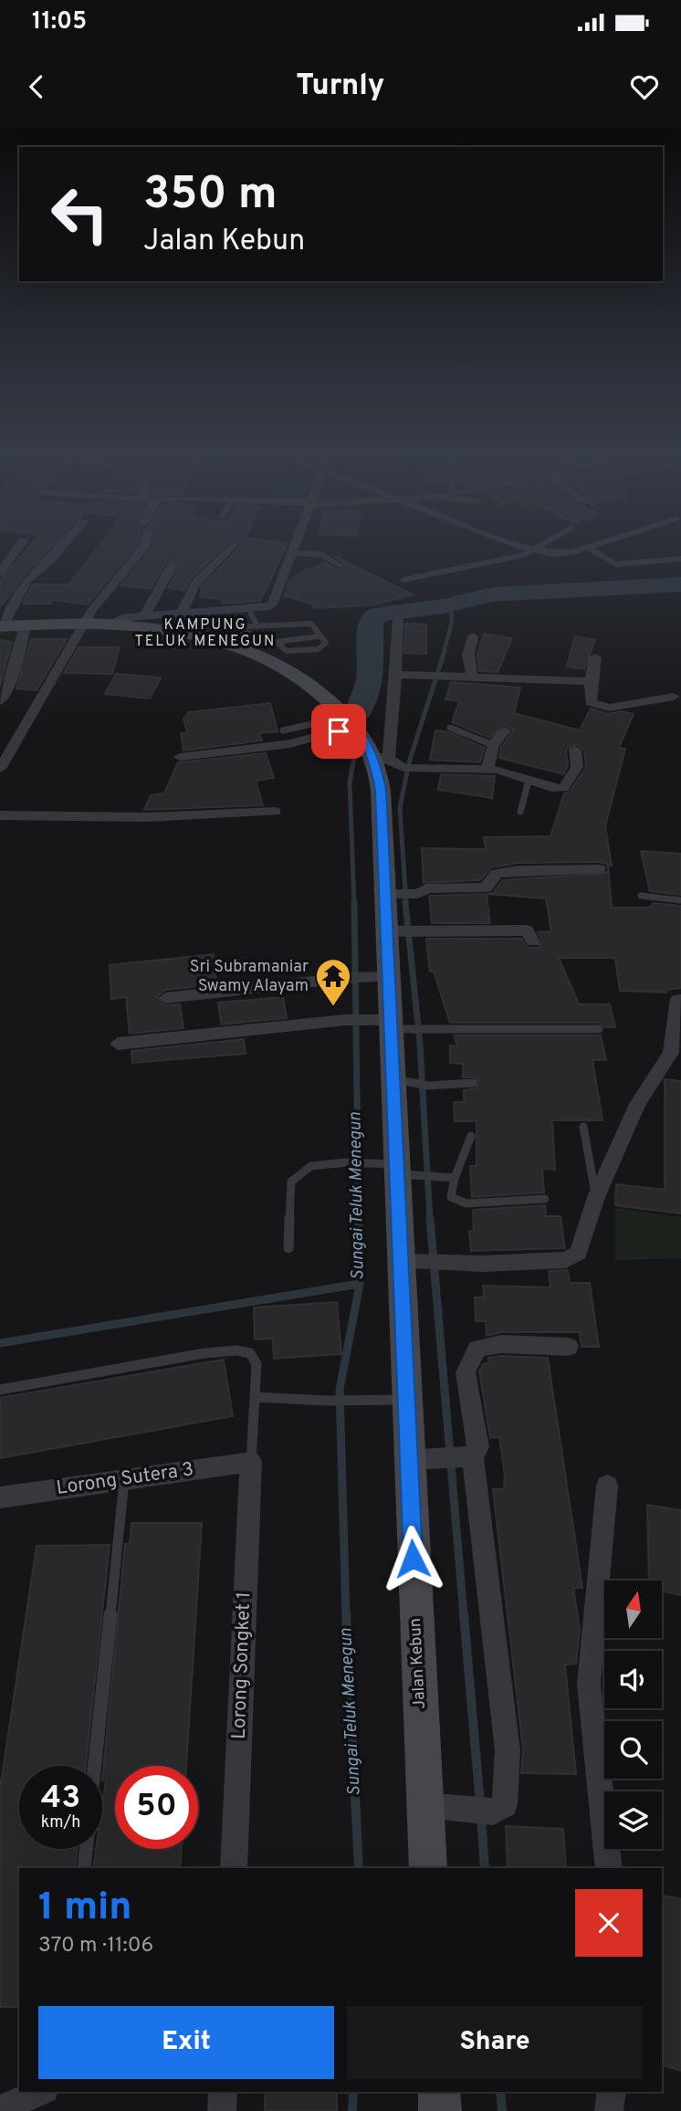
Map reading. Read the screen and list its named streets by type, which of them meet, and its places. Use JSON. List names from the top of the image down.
{
  "streets": {
    "main road": ["Jalan Kebun"],
    "street": ["Lorong Sutera 3", "Lorong Songket 1"]
  },
  "crossings": [
    ["Lorong Sutera 3", "Lorong Songket 1"]
  ],
  "districts": ["KAMPUNG TELUK MENEGUN"],
  "water": ["Sungai Teluk Menegun"],
  "places": {
    "temple": ["Sri Subramaniar Swamy Alayam"]
  },
  "north": "top",
  "page": {
    "status": "11:05",
    "header": "Turnly",
    "turn": ["350 m", "Jalan Kebun"],
    "speed": "43 km/h",
    "limit": "50",
    "heading": ["1 min", "370 m · 11:06"],
    "buttons": ["Exit", "Share"]
  }
}
